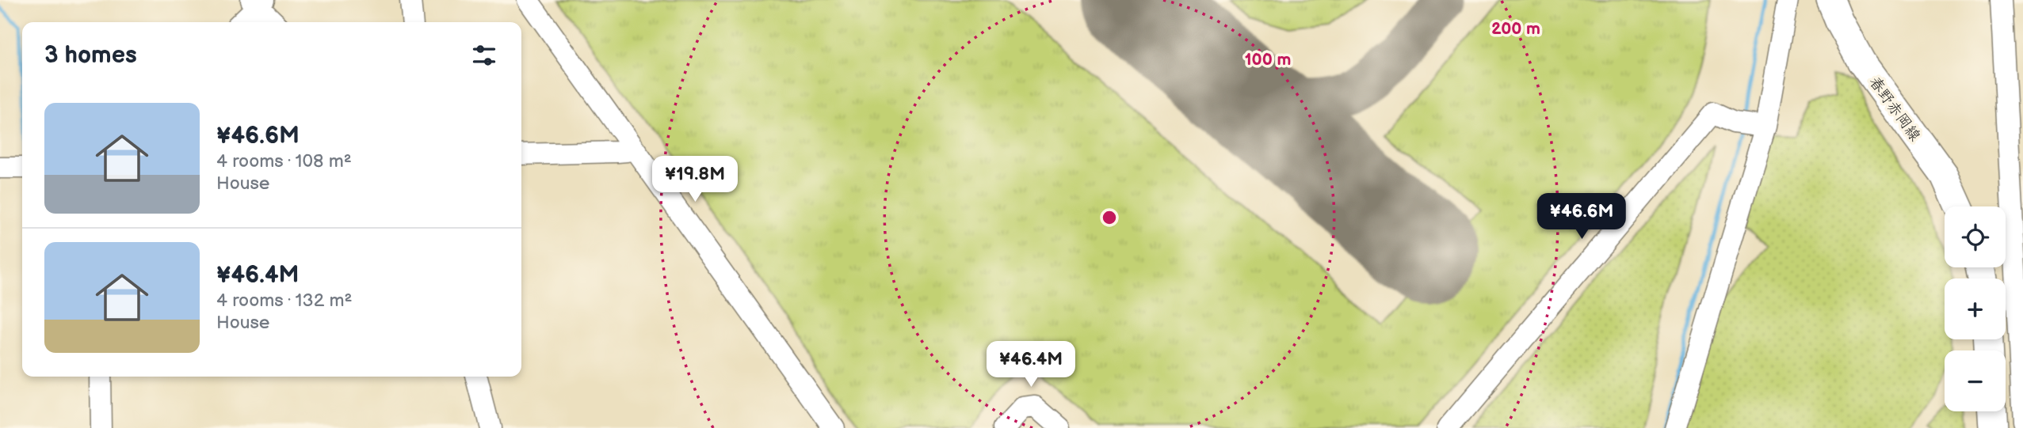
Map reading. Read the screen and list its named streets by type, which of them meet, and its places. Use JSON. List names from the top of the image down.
{
  "streets": {
    "main road": ["春野赤岡線"]
  },
  "page": {
    "heading": "3 homes",
    "list": [
      {
        "name": "¥46.6M",
        "note": "4 rooms · 108 m² · House"
      },
      {
        "name": "¥46.4M",
        "note": "4 rooms · 132 m² · House"
      }
    ],
    "price": ["¥19.8M", "¥46.6M", "¥46.4M"],
    "map_buttons": ["+", "−"]
  },
  "rings": ["200 m", "100 m"]
}
